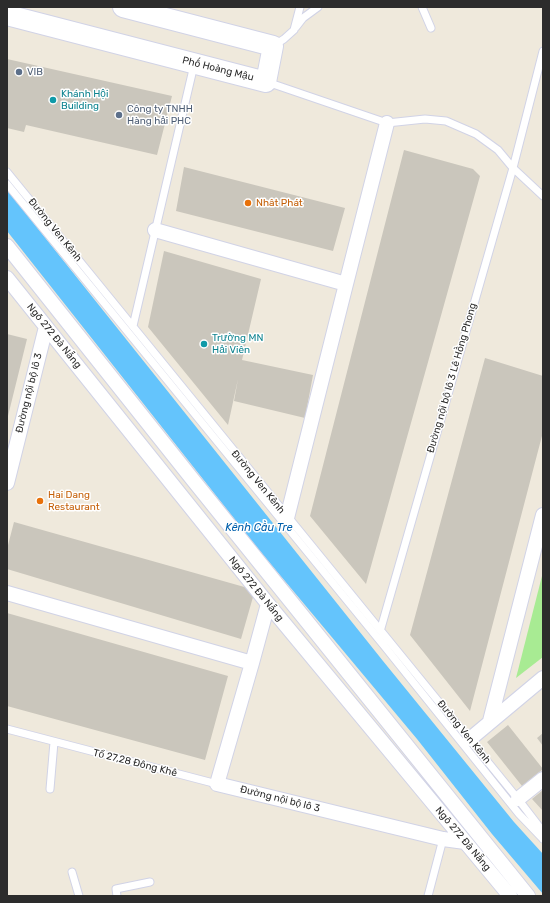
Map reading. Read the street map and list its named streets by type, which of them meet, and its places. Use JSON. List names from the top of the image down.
{
  "streets": {
    "street": ["Phố Hoàng Mậu", "Ngõ 272 Đà Nẵng", "Đường nội bộ lô 3"],
    "lane": ["Đường Ven Kênh", "Đường nội bộ lô 3 Lê Hồng Phong", "Tổ 27,28 Đông Khê"]
  },
  "crossings": [
    ["Đường Ven Kênh", "Đường nội bộ lô 3 Lê Hồng Phong"],
    ["Ngõ 272 Đà Nẵng", "Đường nội bộ lô 3"],
    ["Đường nội bộ lô 3", "Tổ 27,28 Đông Khê"]
  ],
  "water": ["Kênh Cầu Tre"],
  "places": [
    "VIB",
    "Khánh Hội Building",
    "Công ty TNHH Hàng hải PHC",
    "Nhât Phát",
    "Trường MN Hải Viên",
    "Hai Dang Restaurant"
  ]
}
